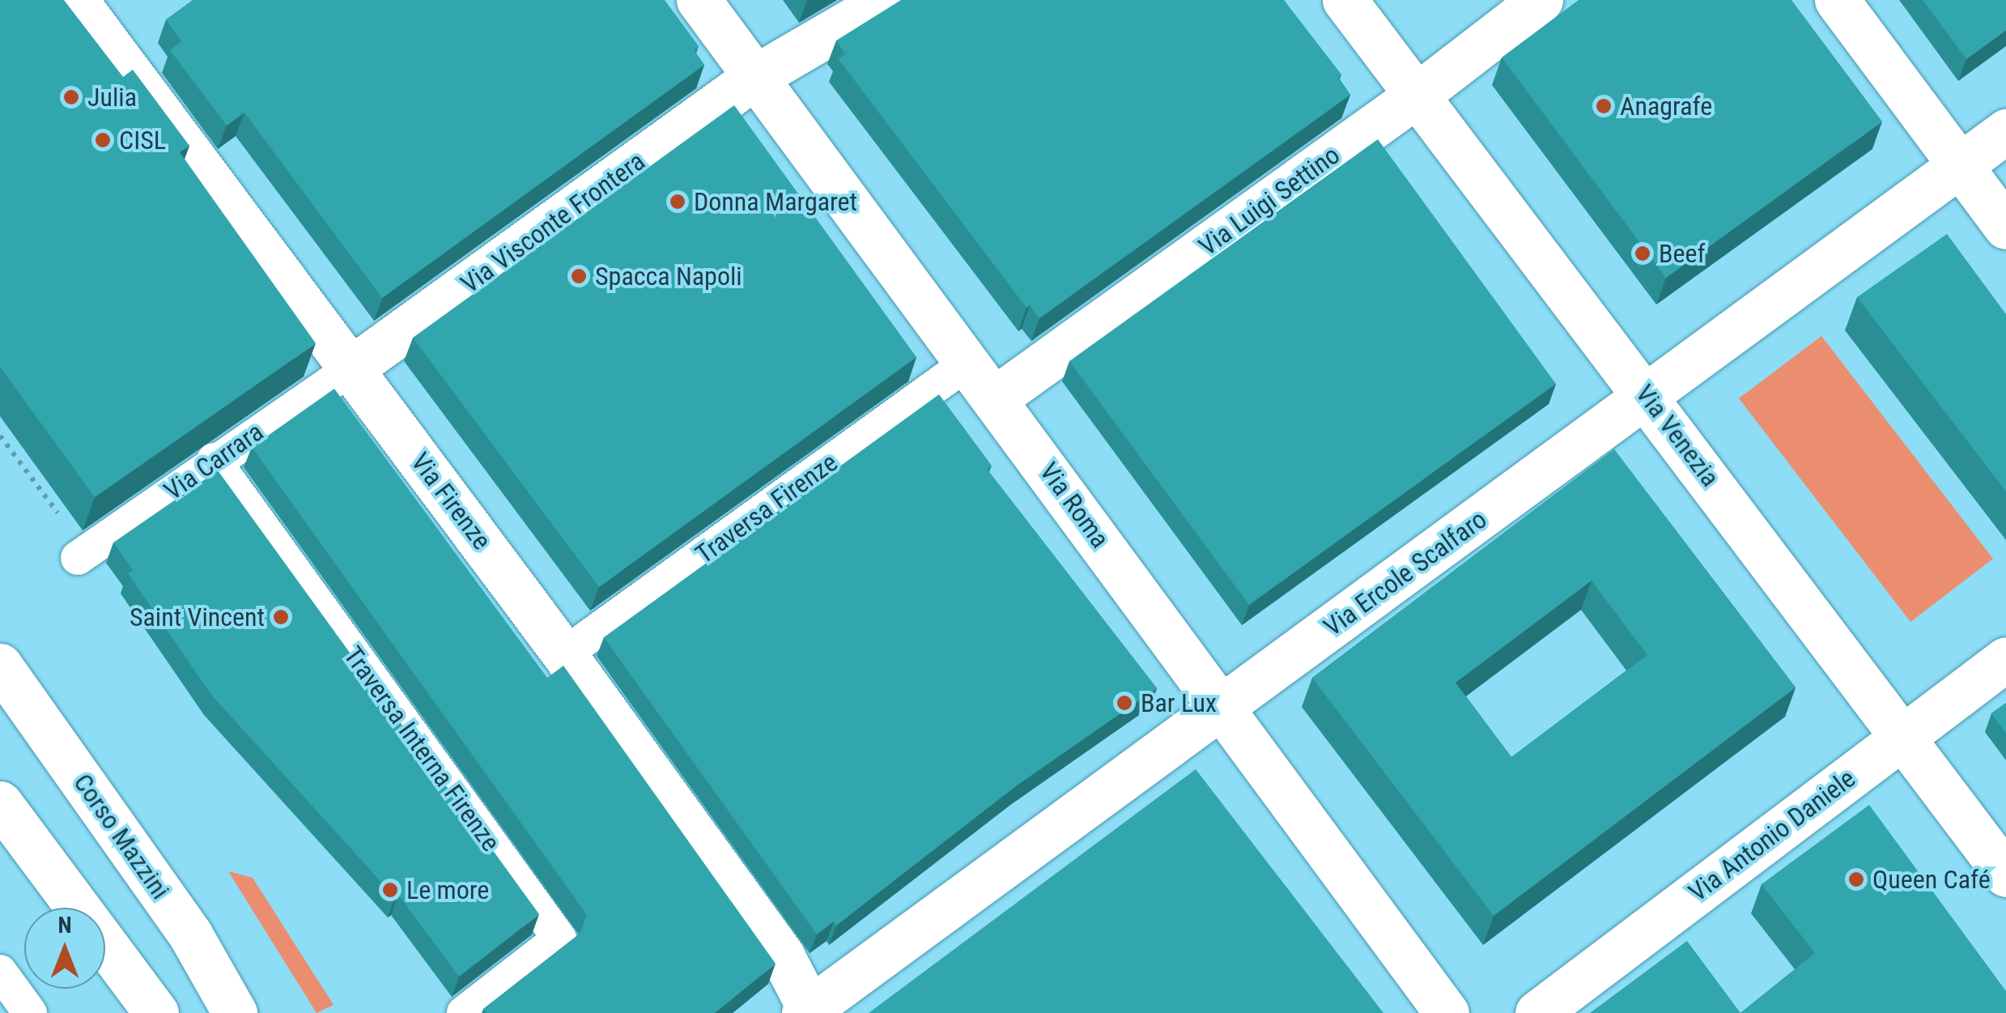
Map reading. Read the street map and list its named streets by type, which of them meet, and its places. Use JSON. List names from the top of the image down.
{
  "streets": {
    "street": [
      "Via Luigi Settino",
      "Via Visconte Frontera",
      "Via Venezia",
      "Via Firenze",
      "Via Roma",
      "Via Ercole Scalfaro",
      "Via Antonio Daniele",
      "Corso Mazzini"
    ],
    "lane": ["Via Carrara", "Traversa Firenze", "Traversa Interna Firenze"]
  },
  "crossings": [
    ["Via Luigi Settino", "Via Venezia"],
    ["Via Luigi Settino", "Via Roma"],
    ["Via Visconte Frontera", "Via Carrara"],
    ["Via Visconte Frontera", "Via Firenze"],
    ["Via Visconte Frontera", "Via Roma"],
    ["Via Venezia", "Via Ercole Scalfaro"],
    ["Via Venezia", "Via Antonio Daniele"],
    ["Via Carrara", "Via Firenze"],
    ["Via Carrara", "Traversa Interna Firenze"],
    ["Via Firenze", "Traversa Firenze"],
    ["Via Firenze", "Via Ercole Scalfaro"],
    ["Via Roma", "Traversa Firenze"],
    ["Via Roma", "Via Ercole Scalfaro"]
  ],
  "places": [
    "Julia",
    "Anagrafe",
    "CISL",
    "Donna Margaret",
    "Beef",
    "Spacca Napoli",
    "Saint Vincent",
    "Bar Lux",
    "Queen Café",
    "Le more"
  ],
  "north": "top"
}
